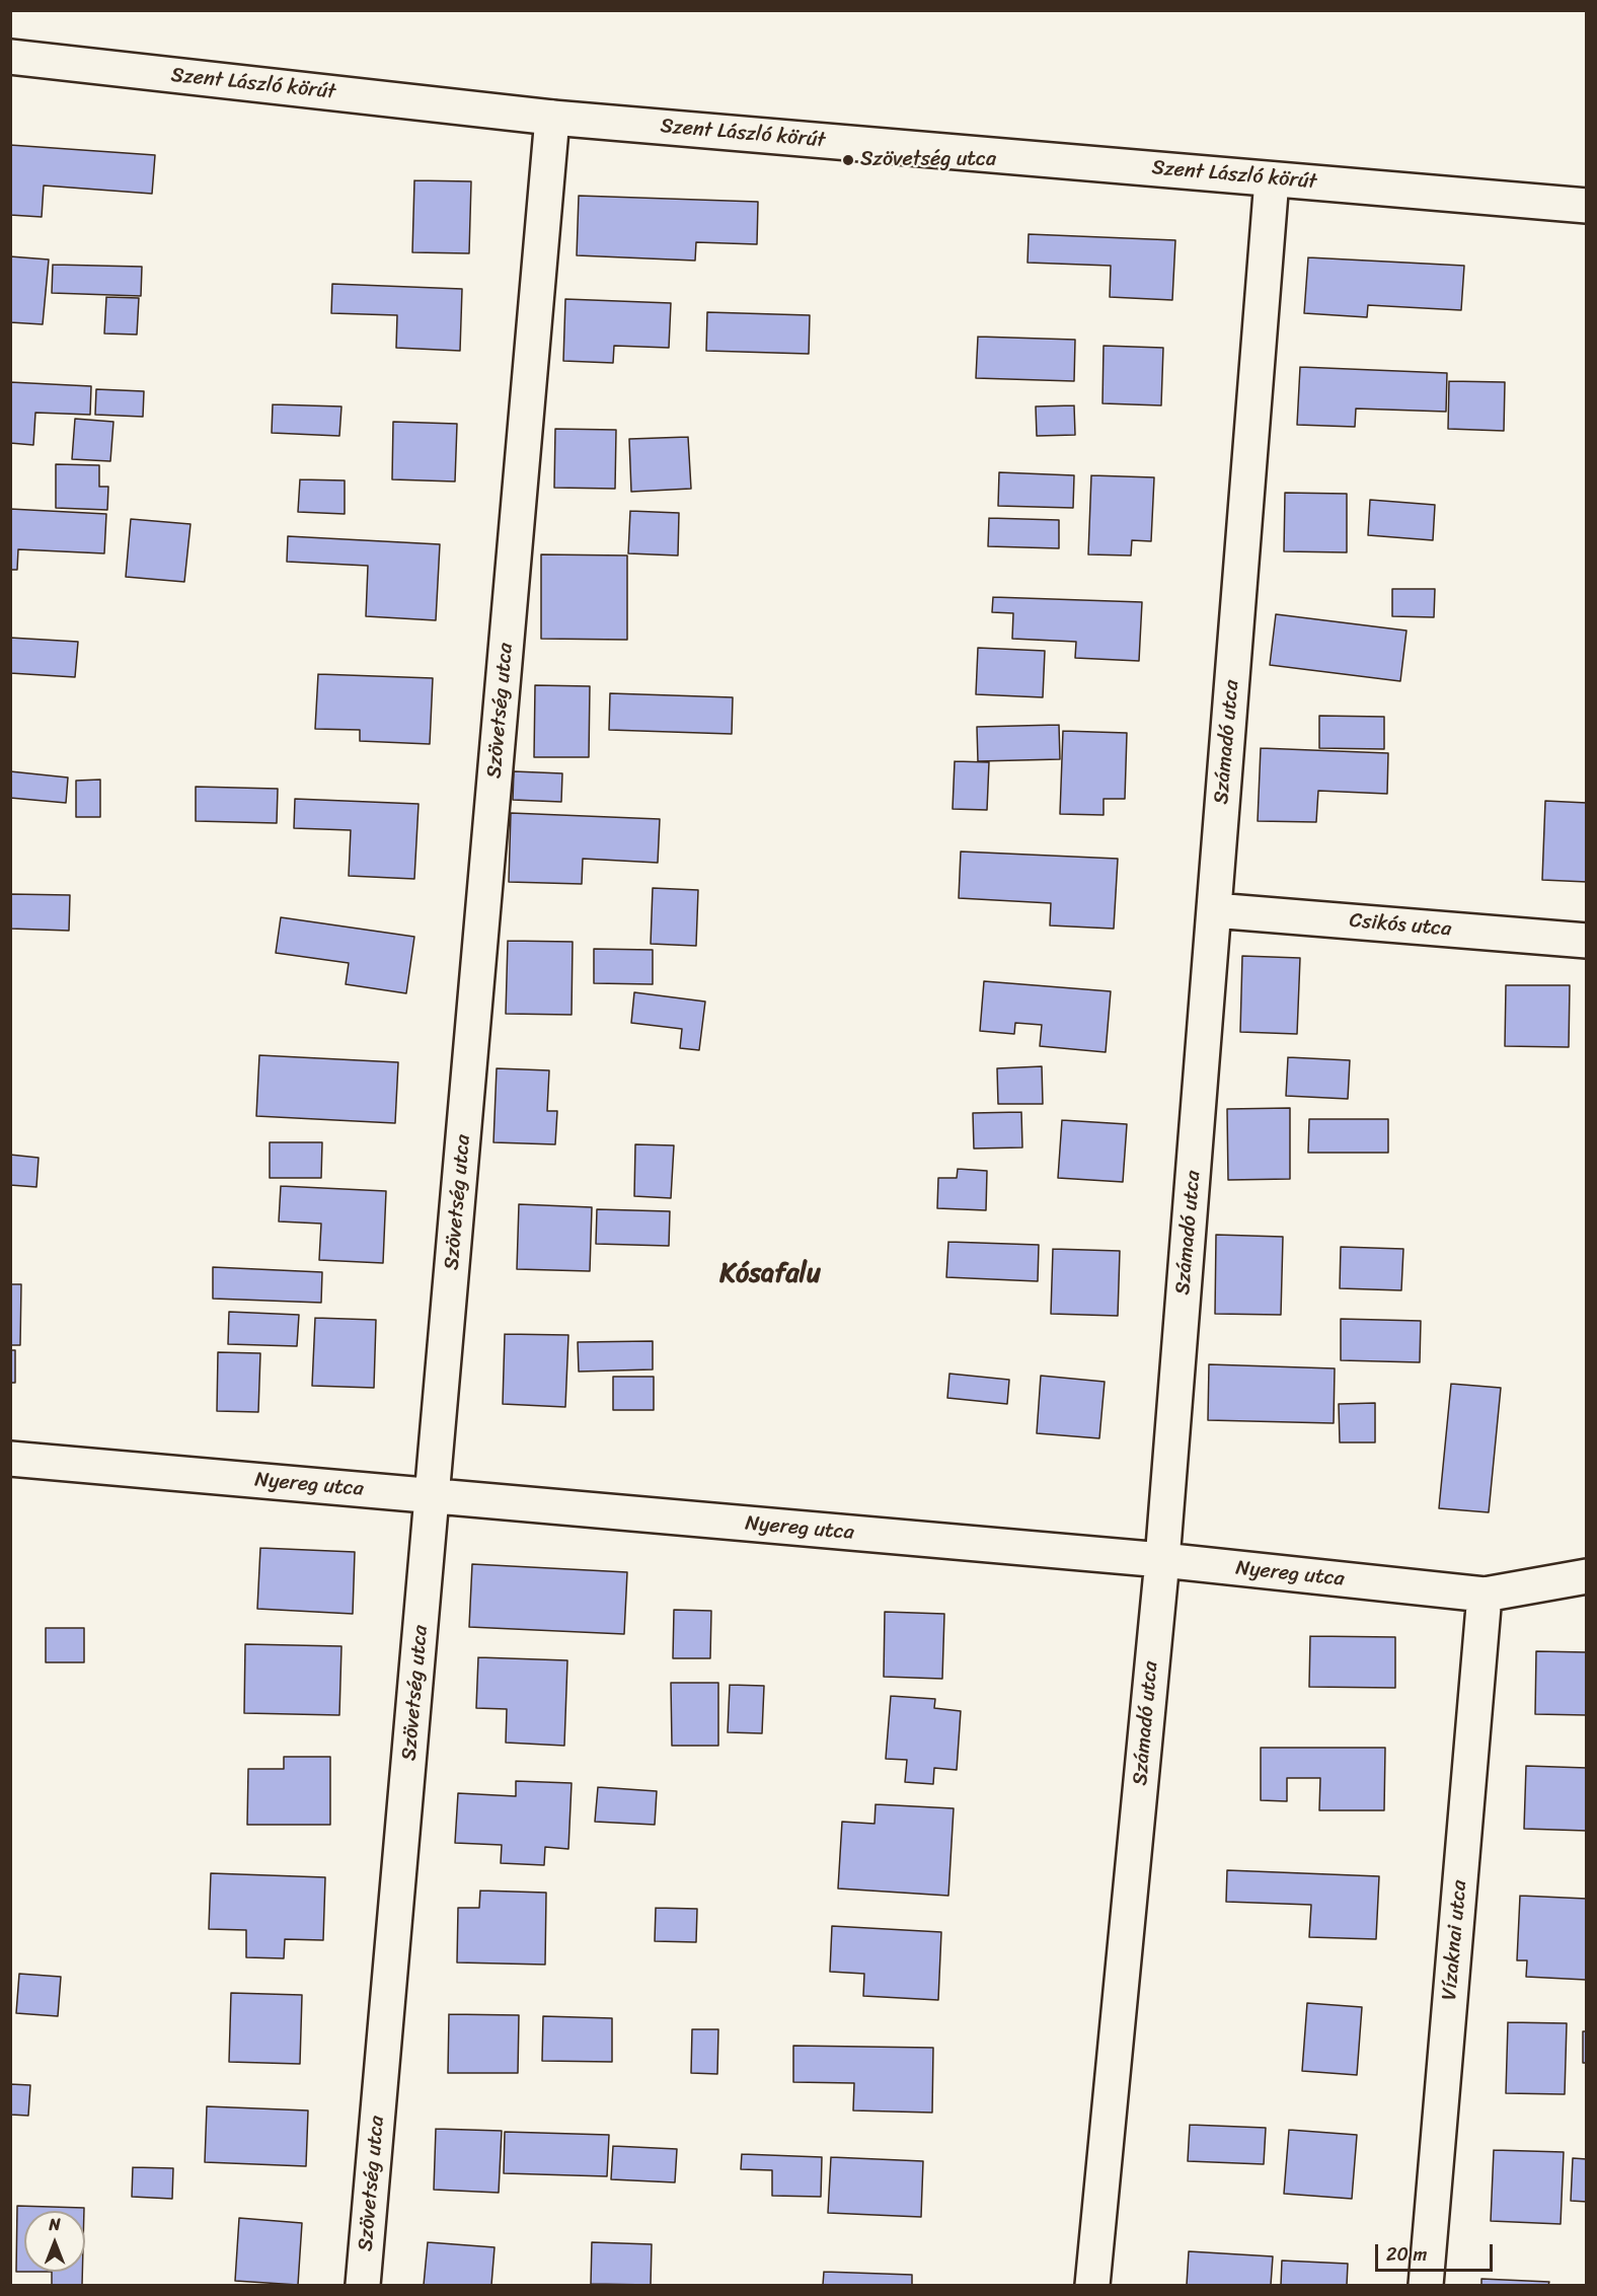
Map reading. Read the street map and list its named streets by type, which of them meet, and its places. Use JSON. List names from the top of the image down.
{
  "streets": {
    "street": [
      "Szent László körút",
      "Szövetség utca",
      "Számadó utca",
      "Csikós utca",
      "Nyereg utca",
      "Vízaknai utca"
    ]
  },
  "crossings": [
    ["Szent László körút", "Szövetség utca"],
    ["Szent László körút", "Számadó utca"],
    ["Szövetség utca", "Nyereg utca"],
    ["Számadó utca", "Csikós utca"],
    ["Számadó utca", "Nyereg utca"],
    ["Nyereg utca", "Vízaknai utca"]
  ],
  "districts": ["Kósafalu"],
  "places": ["Szövetség utca"],
  "scale_bar": "20 m",
  "north": "top"
}
